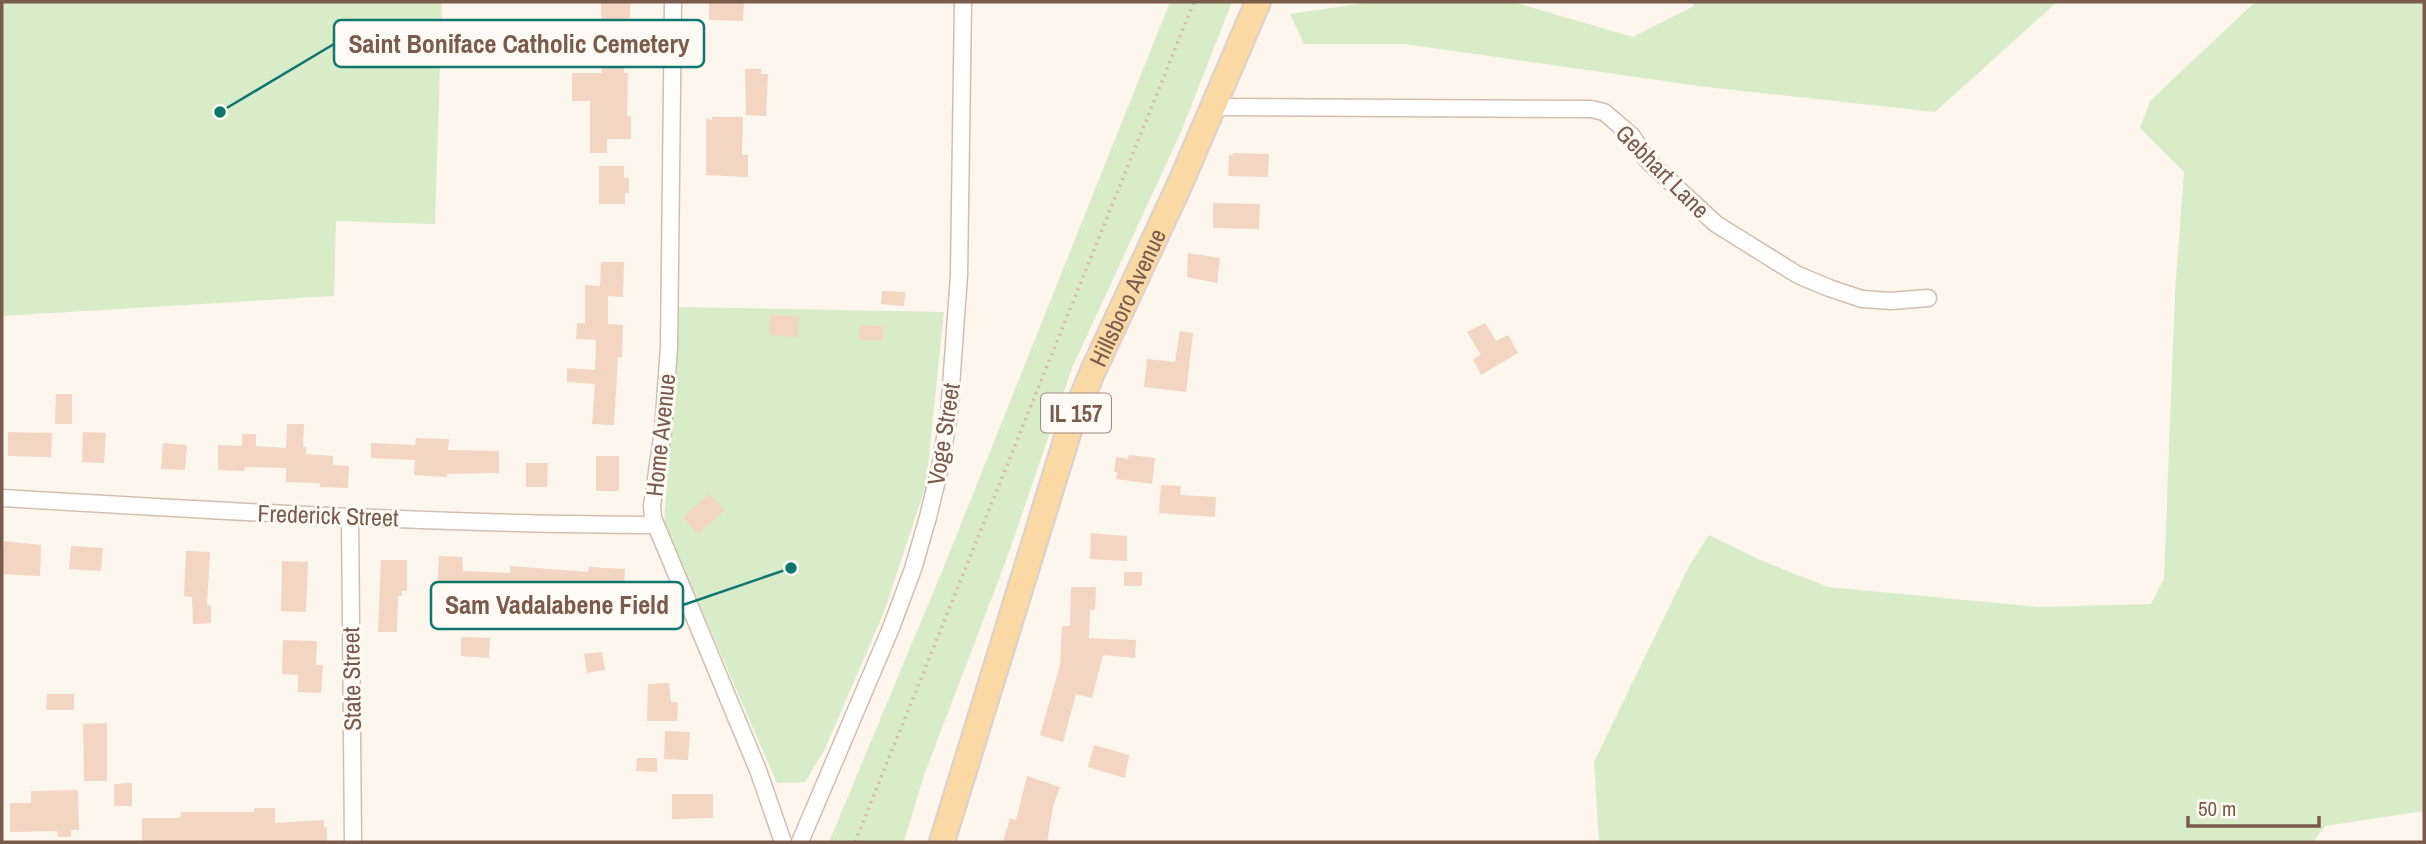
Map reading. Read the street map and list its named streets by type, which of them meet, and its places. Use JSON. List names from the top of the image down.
{
  "streets": {
    "main road": ["Hillsboro Avenue", "IL 157"],
    "street": [
      "Gebhart Lane",
      "Voge Street",
      "Home Avenue",
      "Frederick Street",
      "State Street"
    ]
  },
  "crossings": [
    ["Gebhart Lane", "Hillsboro Avenue"],
    ["Home Avenue", "Frederick Street"],
    ["Frederick Street", "State Street"]
  ],
  "places": ["Saint Boniface Catholic Cemetery", "Sam Vadalabene Field"],
  "scale_bar": "50 m"
}
